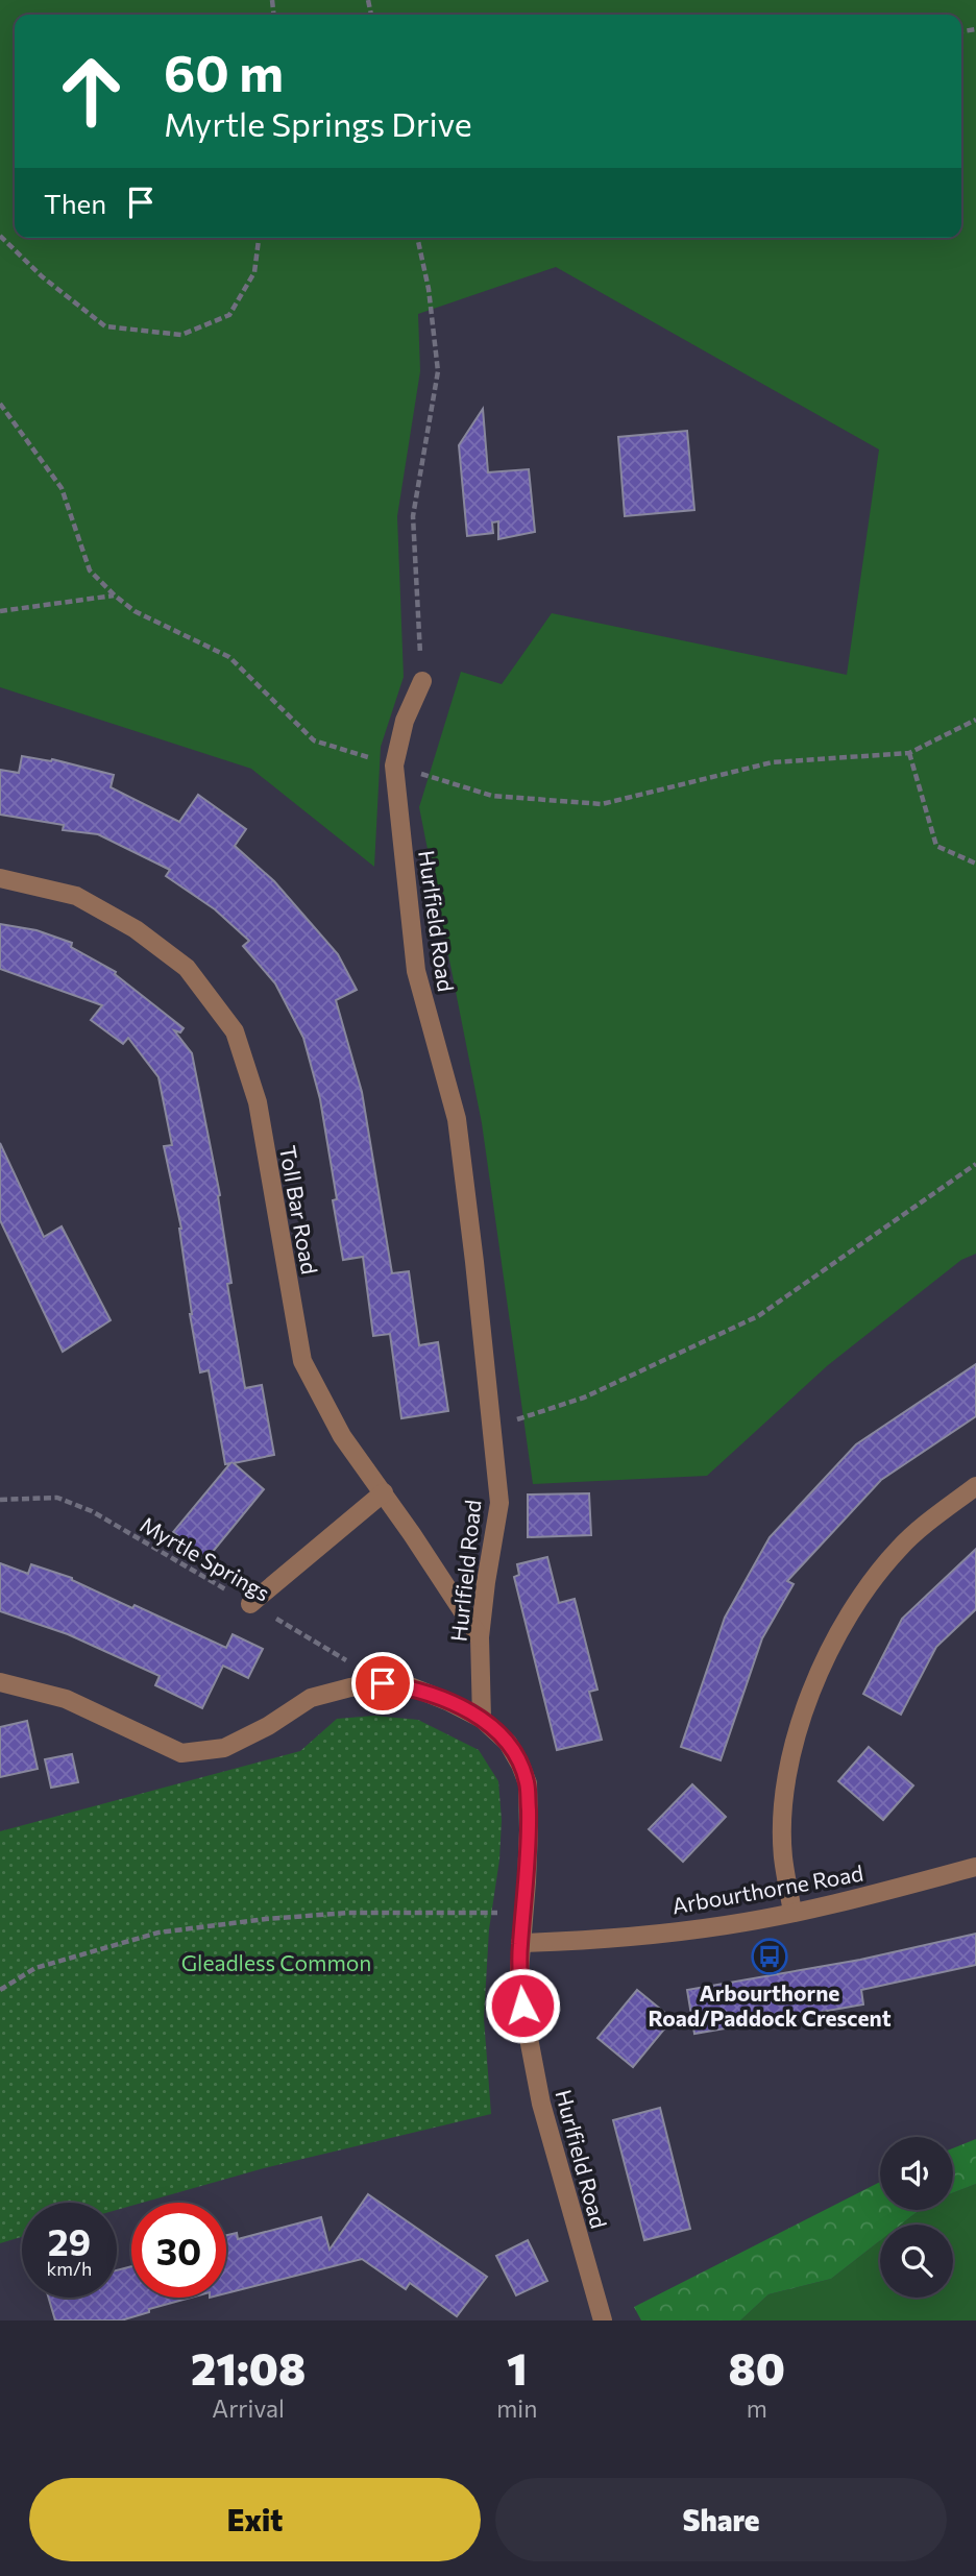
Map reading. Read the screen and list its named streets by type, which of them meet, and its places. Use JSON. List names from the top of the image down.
{
  "streets": {
    "street": ["Hurlfield Road", "Toll Bar Road", "Arbourthorne Road"],
    "path": ["Myrtle Springs"]
  },
  "crossings": [
    ["Hurlfield Road", "Toll Bar Road"],
    ["Hurlfield Road", "Arbourthorne Road"]
  ],
  "parks": ["Gleadless Common"],
  "places": {
    "bus stop": ["Arbourthorne Road/Paddock Crescent"]
  },
  "page": {
    "turn": ["60 m", "Myrtle Springs Drive"],
    "then": "Then",
    "speed": "29 km/h",
    "limit": "30",
    "eta": [
      "21:08",
      "Arrival",
      "1",
      "min",
      "80",
      "m"
    ],
    "buttons": ["Exit", "Share"]
  }
}
